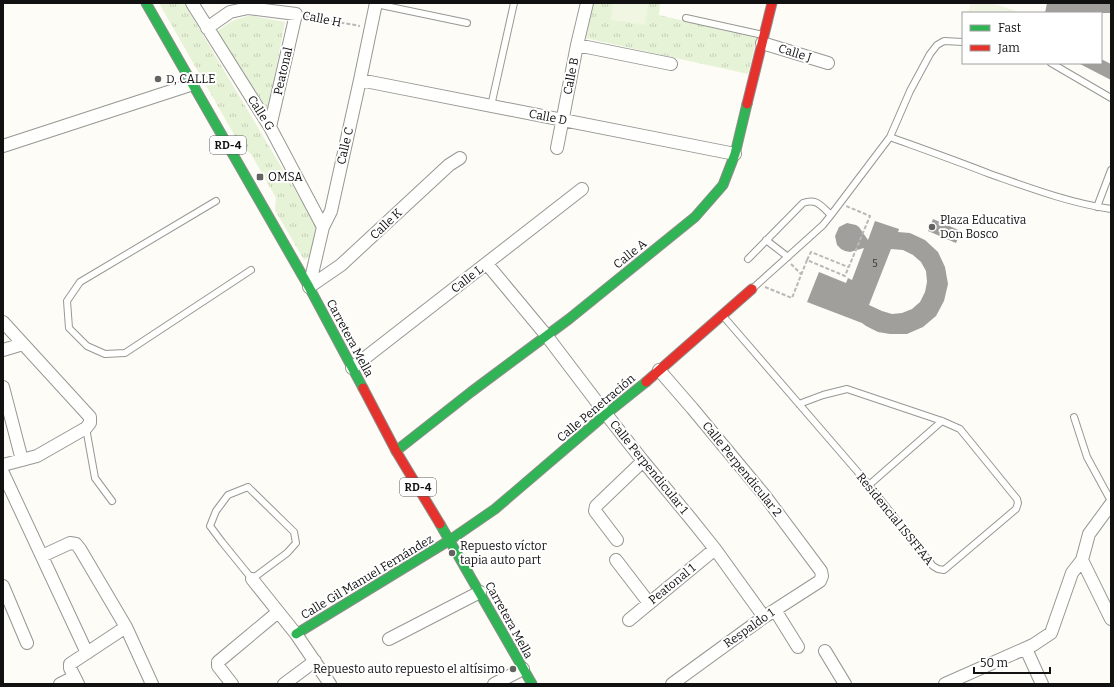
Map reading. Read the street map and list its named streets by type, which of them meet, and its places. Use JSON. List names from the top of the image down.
{
  "streets": {
    "street": [
      "Calle H",
      "Calle J",
      "Peatonal",
      "Calle B",
      "Calle G",
      "Calle D",
      "RD-4",
      "Calle C",
      "Calle K",
      "Calle A",
      "Calle L",
      "Carretera Mella",
      "Calle Penetración",
      "Calle Perpendicular 1",
      "Calle Perpendicular 2",
      "Calle Gil Manuel Fernández",
      "Peatonal 1",
      "Respaldo 1"
    ],
    "lane": ["Residencial ISSFFAA"]
  },
  "crossings": [
    ["Calle H", "Peatonal"],
    ["Calle H", "Calle G"],
    ["Calle H", "Calle C"],
    ["Calle J", "Calle A"],
    ["Peatonal", "Calle G"],
    ["Calle B", "Calle D"],
    ["Calle G", "Calle C"],
    ["Calle D", "Calle C"],
    ["Calle D", "Calle A"],
    ["Calle C", "Calle K"],
    ["Calle C", "Carretera Mella"],
    ["Calle K", "Carretera Mella"],
    ["Calle A", "Carretera Mella"],
    ["Calle A", "Calle Perpendicular 1"],
    ["Calle L", "Carretera Mella"],
    ["Calle L", "Calle Perpendicular 1"],
    ["Carretera Mella", "Calle Penetración"],
    ["Carretera Mella", "Calle Gil Manuel Fernández"],
    ["Calle Penetración", "Calle Perpendicular 1"],
    ["Calle Penetración", "Calle Perpendicular 2"],
    ["Calle Penetración", "Residencial ISSFFAA"],
    ["Calle Penetración", "Calle Gil Manuel Fernández"],
    ["Calle Perpendicular 1", "Peatonal 1"],
    ["Calle Perpendicular 1", "Respaldo 1"],
    ["Calle Perpendicular 2", "Respaldo 1"]
  ],
  "places": {
    "other": [
      "D, CALLE",
      "Plaza Educativa Don Bosco",
      "Repuesto víctor tapia auto part",
      "Repuesto auto repuesto el altísimo"
    ],
    "transit": ["OMSA"]
  },
  "house_numbers": ["5"],
  "legend": ["Fast", "Jam"],
  "scale_bar": "50 m"
}
